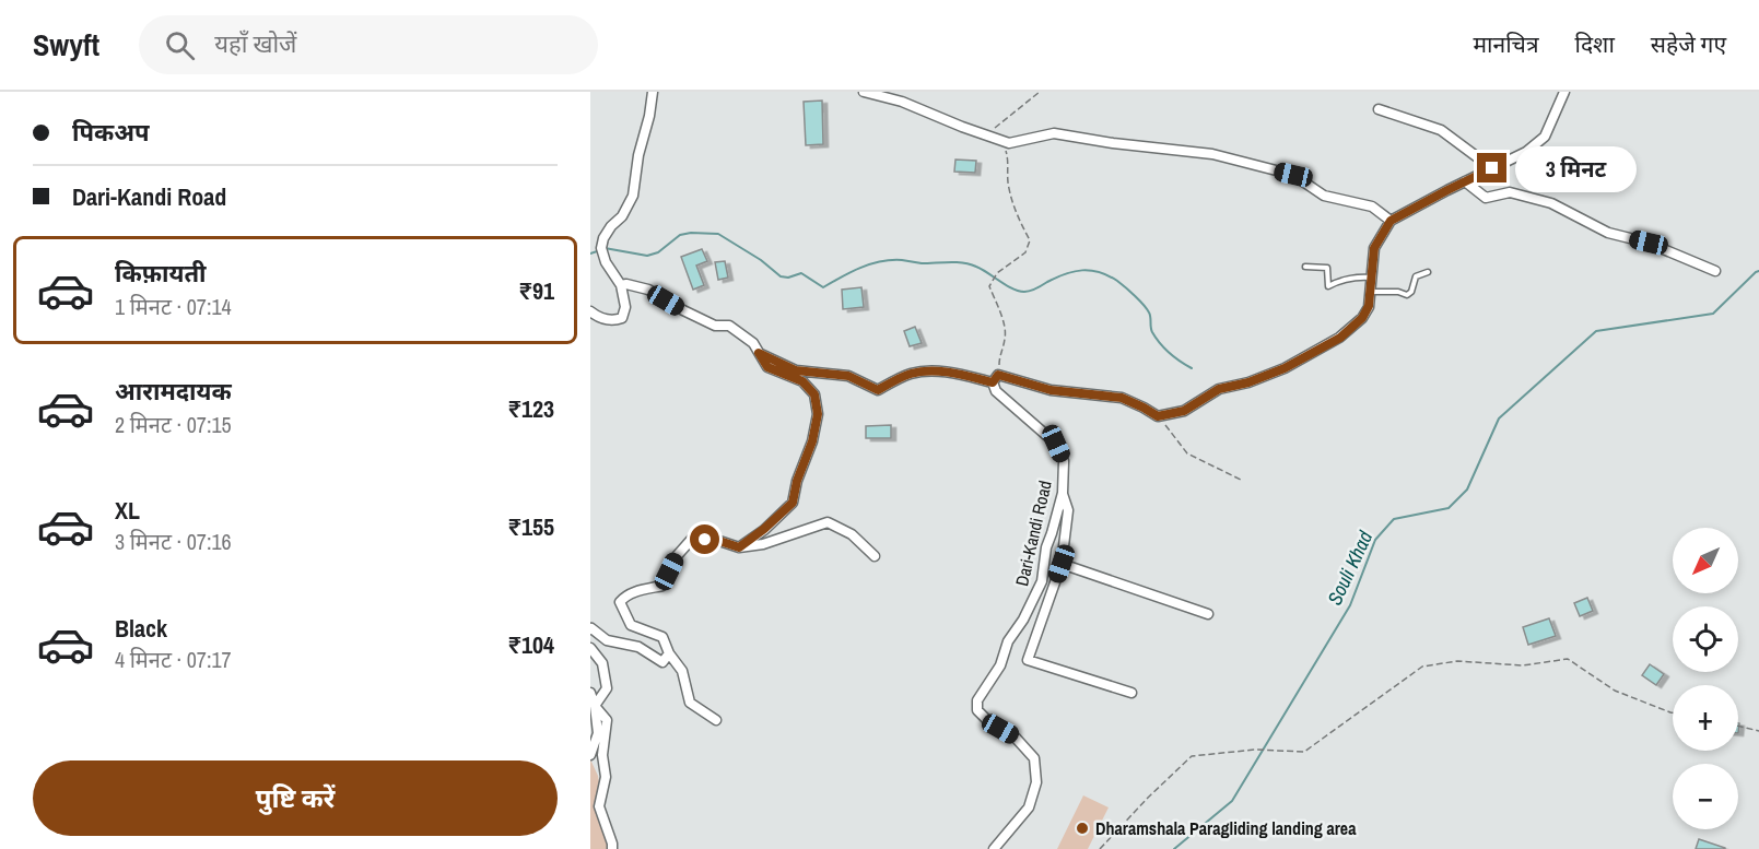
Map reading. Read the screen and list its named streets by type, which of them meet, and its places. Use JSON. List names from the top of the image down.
{
  "streets": {
    "street": ["Dari-Kandi Road"]
  },
  "water": ["Souli Khad"],
  "places": ["Dharamshala Paragliding landing area"],
  "north": "bottom left",
  "page": {
    "header": "Swyft",
    "search": "यहाँ खोजें",
    "nav": ["मानचित्र", "दिशा", "सहेजे गए"],
    "banner": ["पिकअप", "Dari-Kandi Road"],
    "bubble": "3 मिनट",
    "list": [
      {
        "name": "किफ़ायती",
        "note": "1 मिनट · 07:14",
        "value": "₹91"
      },
      {
        "name": "आरामदायक",
        "note": "2 मिनट · 07:15",
        "value": "₹123"
      },
      {
        "name": "XL",
        "note": "3 मिनट · 07:16",
        "value": "₹155"
      },
      {
        "name": "Black",
        "note": "4 मिनट · 07:17",
        "value": "₹104"
      }
    ],
    "map_buttons": ["+", "−"],
    "buttons": "पुष्टि करें"
  }
}
